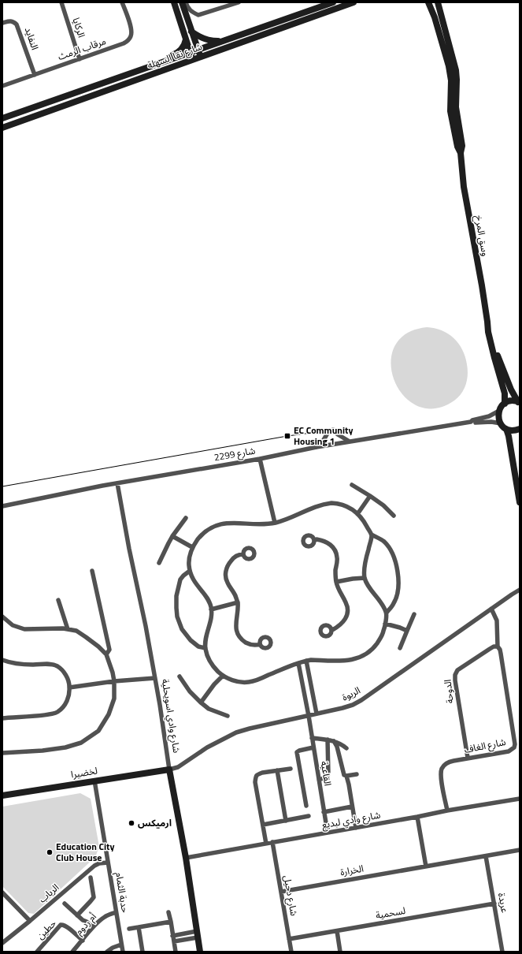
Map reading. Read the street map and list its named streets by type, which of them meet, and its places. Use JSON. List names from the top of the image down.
{
  "streets": {
    "street": [
      "الركايا",
      "النفايد",
      "مرقاب الرمث",
      "شارع نقا السهلة",
      "وسق المرخ",
      "شارع 2299",
      "الدوحة",
      "الربوة",
      "شارع وادي اسويحلية",
      "شارع الغاف",
      "لخضيرا",
      "القاعية",
      "شارع وادي لبديع",
      "الخرارة",
      "حدبة الثمام",
      "الرباب",
      "شارع دحيل",
      "عريدة",
      "لسحمية",
      "أم ردوم",
      "حطين"
    ]
  },
  "crossings": [
    ["الركايا", "مرقاب الرمث"],
    ["النفايد", "مرقاب الرمث"],
    ["شارع 2299", "شارع وادي اسويحلية"],
    ["الدوحة", "شارع الغاف"],
    ["الربوة", "شارع وادي اسويحلية"],
    ["الربوة", "لخضيرا"],
    ["الربوة", "القاعية"],
    ["شارع وادي اسويحلية", "لخضيرا"],
    ["شارع وادي اسويحلية", "شارع وادي لبديع"],
    ["شارع الغاف", "شارع وادي لبديع"],
    ["لخضيرا", "حدبة الثمام"],
    ["القاعية", "شارع وادي لبديع"],
    ["شارع وادي لبديع", "شارع دحيل"],
    ["الخرارة", "شارع دحيل"],
    ["الخرارة", "عريدة"],
    ["حدبة الثمام", "الرباب"],
    ["حدبة الثمام", "أم ردوم"],
    ["شارع دحيل", "لسحمية"],
    ["عريدة", "لسحمية"],
    ["أم ردوم", "حطين"]
  ],
  "places": {
    "transit": ["EC Community Housing 1"],
    "other": ["ارميكس", "Education City Club House"]
  }
}
